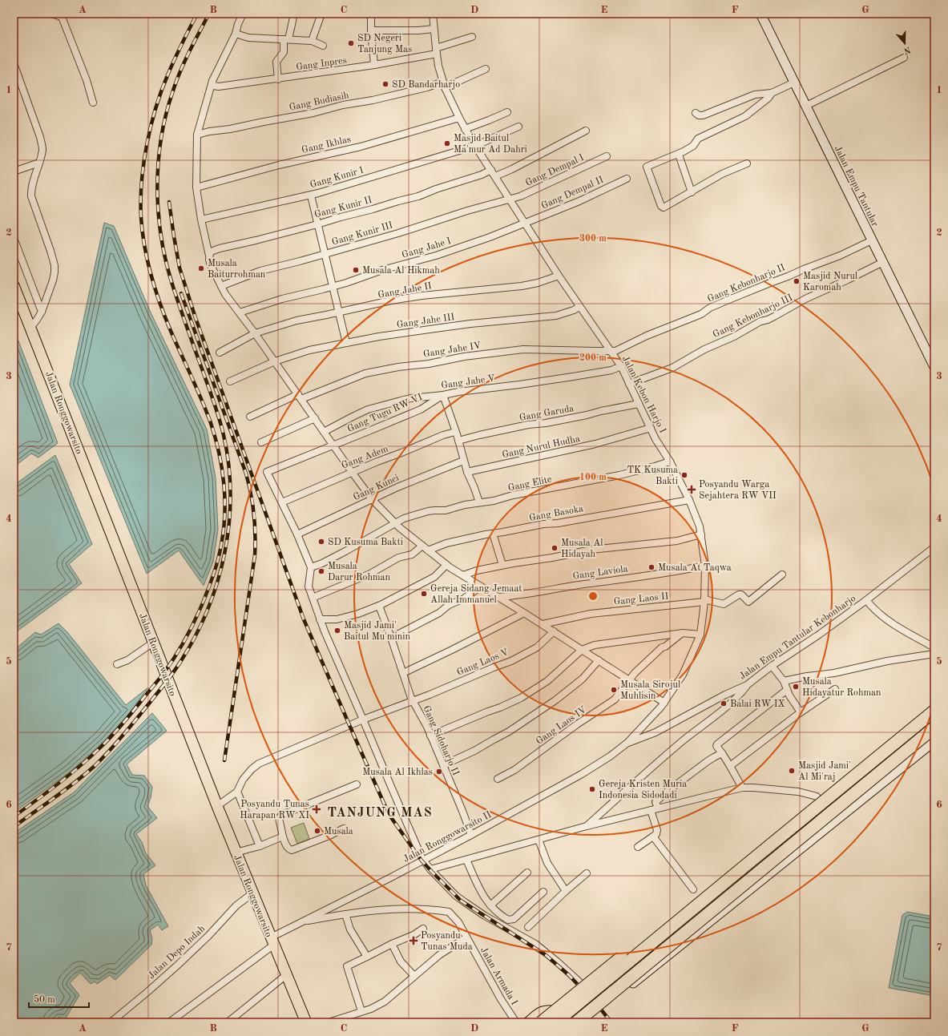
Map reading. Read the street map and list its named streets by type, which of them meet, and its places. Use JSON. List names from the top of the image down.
{
  "streets": {
    "main road": ["Jalan Ronggowarsito"],
    "street": [
      "Gang Inpres",
      "Gang Budiasih",
      "Gang Ikhlas",
      "Gang Dempal I",
      "Gang Kunir I",
      "Jalan Empu Tantular",
      "Gang Dempal II",
      "Gang Kunir II",
      "Gang Kunir III",
      "Gang Jahe I",
      "Gang Kebonharjo II",
      "Gang Jahe II",
      "Gang Kebonharjo III",
      "Gang Jahe III",
      "Gang Jahe IV",
      "Gang Jahe V",
      "Jalan Kebon Harjo I",
      "Gang Tugu RW VI",
      "Gang Garuda",
      "Gang Nurul Hudha",
      "Gang Adem",
      "Gang Elite",
      "Gang Kunci",
      "Gang Basoka",
      "Gang Laviola",
      "Gang Laos II",
      "Jalan Empu Tantular Kebonharjo",
      "Gang Laos V",
      "Gang Laos IV",
      "Gang Sidoharjo II",
      "Jalan Ronggowarsito II",
      "Jalan Depo Indah",
      "Jalan Armada I"
    ]
  },
  "crossings": [
    ["Gang Inpres", "Jalan Kebon Harjo I"],
    ["Gang Budiasih", "Jalan Kebon Harjo I"],
    ["Gang Ikhlas", "Jalan Kebon Harjo I"],
    ["Gang Dempal I", "Gang Kunir III"],
    ["Gang Dempal I", "Jalan Kebon Harjo I"],
    ["Gang Kunir I", "Jalan Kebon Harjo I"],
    ["Jalan Empu Tantular", "Gang Kebonharjo II"],
    ["Jalan Empu Tantular", "Gang Kebonharjo III"],
    ["Gang Dempal II", "Gang Jahe I"],
    ["Gang Dempal II", "Jalan Kebon Harjo I"],
    ["Gang Kunir II", "Jalan Kebon Harjo I"],
    ["Gang Kunir III", "Jalan Kebon Harjo I"],
    ["Gang Jahe I", "Jalan Kebon Harjo I"],
    ["Gang Kebonharjo II", "Gang Jahe IV"],
    ["Gang Kebonharjo II", "Jalan Kebon Harjo I"],
    ["Gang Jahe II", "Jalan Kebon Harjo I"],
    ["Gang Kebonharjo III", "Jalan Kebon Harjo I"],
    ["Gang Jahe III", "Jalan Kebon Harjo I"],
    ["Gang Jahe IV", "Jalan Kebon Harjo I"],
    ["Gang Jahe V", "Jalan Kebon Harjo I"],
    ["Gang Jahe V", "Gang Tugu RW VI"],
    ["Jalan Kebon Harjo I", "Gang Garuda"],
    ["Jalan Kebon Harjo I", "Gang Nurul Hudha"],
    ["Jalan Kebon Harjo I", "Gang Elite"],
    ["Jalan Kebon Harjo I", "Gang Basoka"],
    ["Jalan Kebon Harjo I", "Gang Laviola"],
    ["Jalan Kebon Harjo I", "Gang Laos II"],
    ["Jalan Kebon Harjo I", "Jalan Empu Tantular Kebonharjo"],
    ["Jalan Kebon Harjo I", "Jalan Ronggowarsito II"],
    ["Jalan Ronggowarsito", "Jalan Ronggowarsito II"],
    ["Jalan Ronggowarsito", "Jalan Depo Indah"],
    ["Gang Tugu RW VI", "Gang Adem"],
    ["Jalan Empu Tantular Kebonharjo", "Jalan Ronggowarsito II"],
    ["Gang Laos V", "Gang Sidoharjo II"],
    ["Gang Sidoharjo II", "Jalan Ronggowarsito II"],
    ["Jalan Ronggowarsito II", "Jalan Armada I"]
  ],
  "districts": ["TANJUNG MAS"],
  "places": {
    "other": [
      "SD Negeri Tanjung Mas",
      "SD Bandarharjo",
      "Masjid Baitul Ma'mur Ad Dahri",
      "Musala Baiturrohman",
      "Musala Al Hikmah",
      "Masjid Nurul Karomah",
      "TK Kusuma Bakti",
      "SD Kusuma Bakti",
      "Musala Al Hidayah",
      "Musala At Taqwa",
      "Musala Darur Rohman",
      "Gereja Sidang Jemaat Allah Immanuel",
      "Masjid Jami' Baitul Mu'minin",
      "Musala Hidayatur Rohman",
      "Musala Sirojul Muhlisin",
      "Balai RW IX",
      "Masjid Jami' Al Mi'raj",
      "Musala Al Ikhlas",
      "Gereja Kristen Muria Indonesia Sidodadi",
      "Musala"
    ],
    "health": ["Posyandu Warga Sejahtera RW VII", "Posyandu Tunas Harapan RW XI", "Posyandu Tunas Muda"]
  },
  "scale_bar": "50 m",
  "north": "bottom",
  "grid": {
    "columns": [
      "A",
      "B",
      "C",
      "D",
      "E",
      "F",
      "G"
    ],
    "rows": [
      "1",
      "2",
      "3",
      "4",
      "5",
      "6",
      "7"
    ]
  },
  "rings": ["300 m", "200 m", "100 m"]
}
